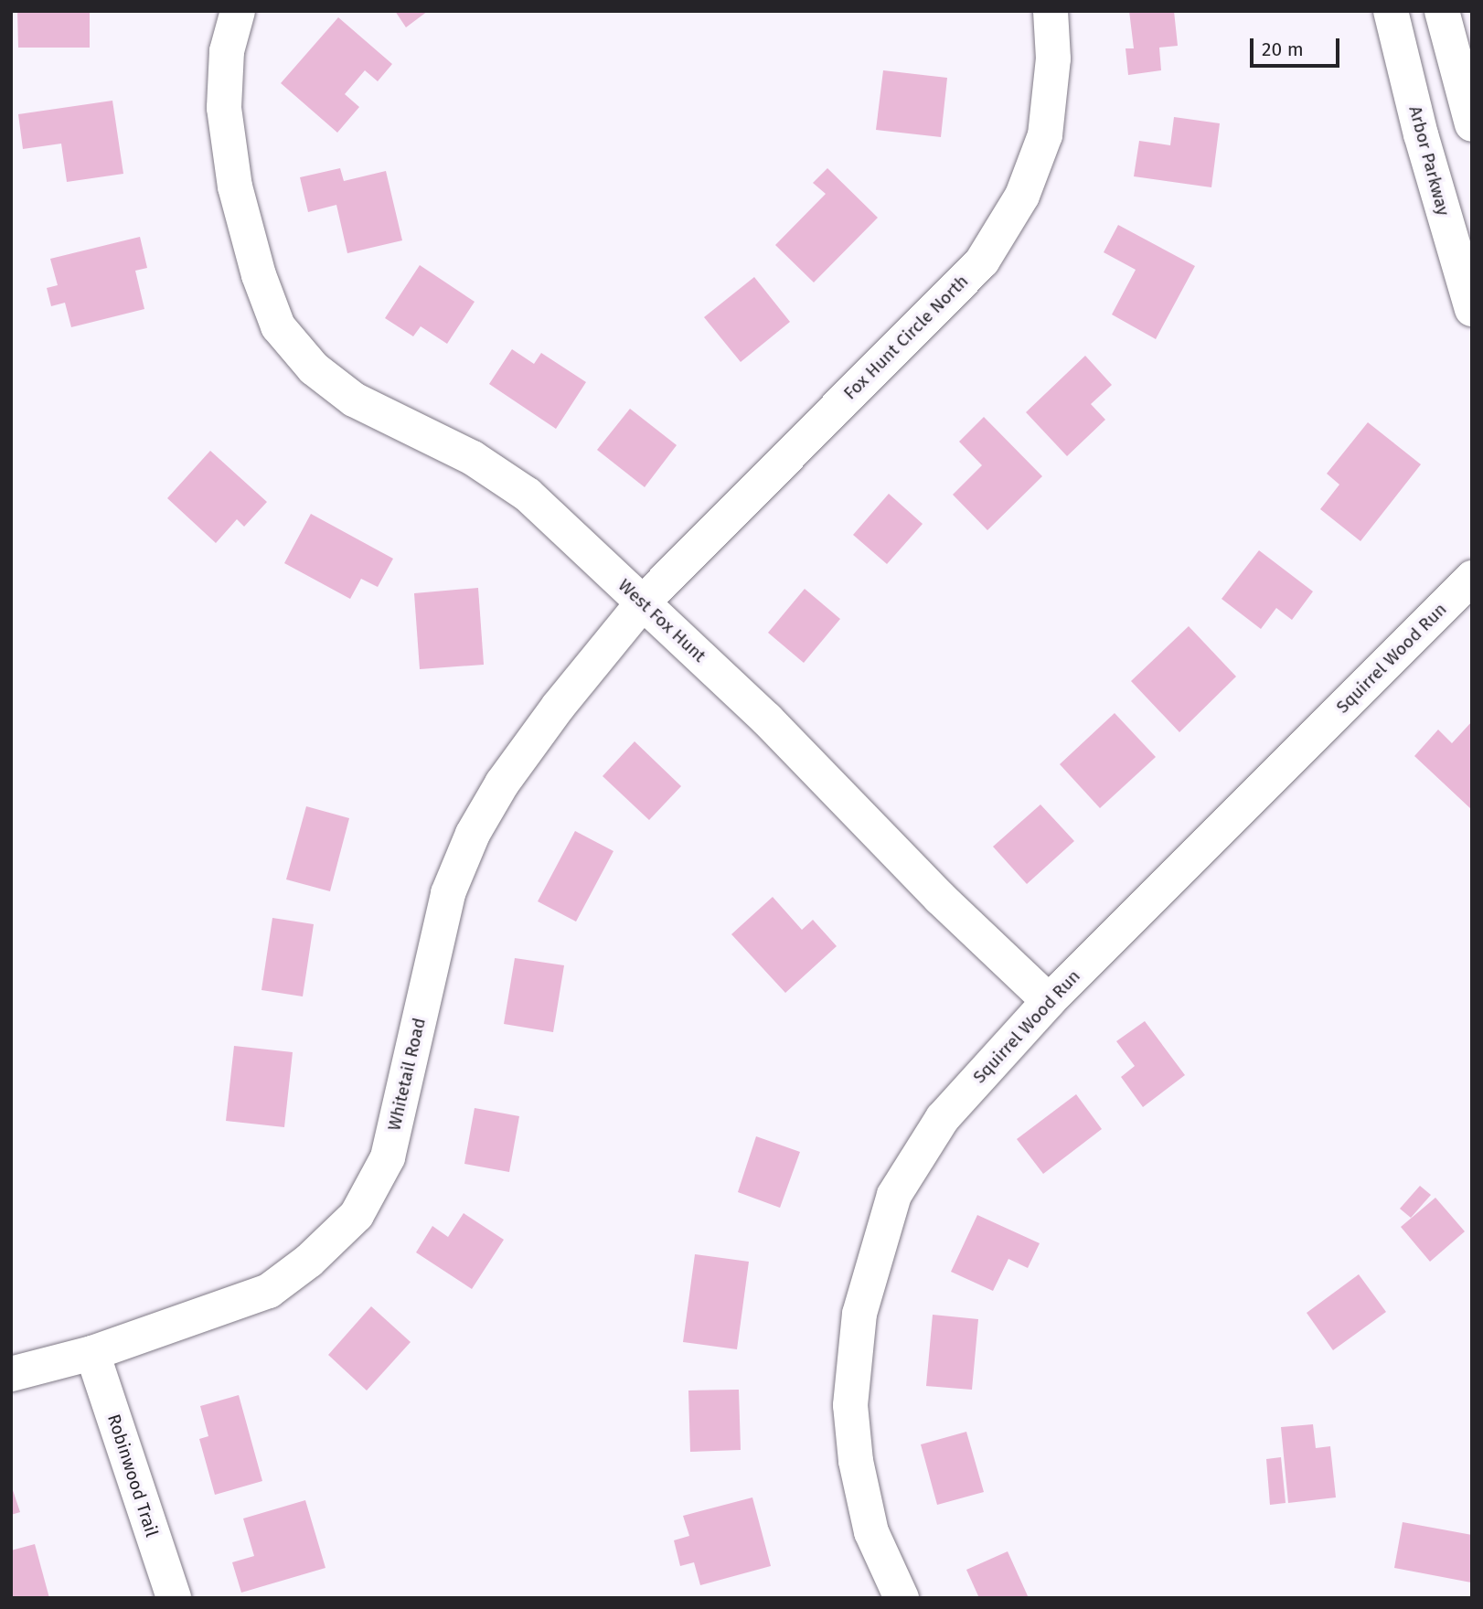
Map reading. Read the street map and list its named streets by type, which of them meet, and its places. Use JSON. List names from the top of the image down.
{
  "streets": {
    "street": [
      "Arbor Parkway",
      "Fox Hunt Circle North",
      "West Fox Hunt",
      "Squirrel Wood Run",
      "Whitetail Road",
      "Robinwood Trail"
    ]
  },
  "crossings": [
    ["Fox Hunt Circle North", "West Fox Hunt"],
    ["Fox Hunt Circle North", "Whitetail Road"],
    ["West Fox Hunt", "Squirrel Wood Run"],
    ["West Fox Hunt", "Whitetail Road"],
    ["Whitetail Road", "Robinwood Trail"]
  ],
  "scale_bar": "20 m"
}
